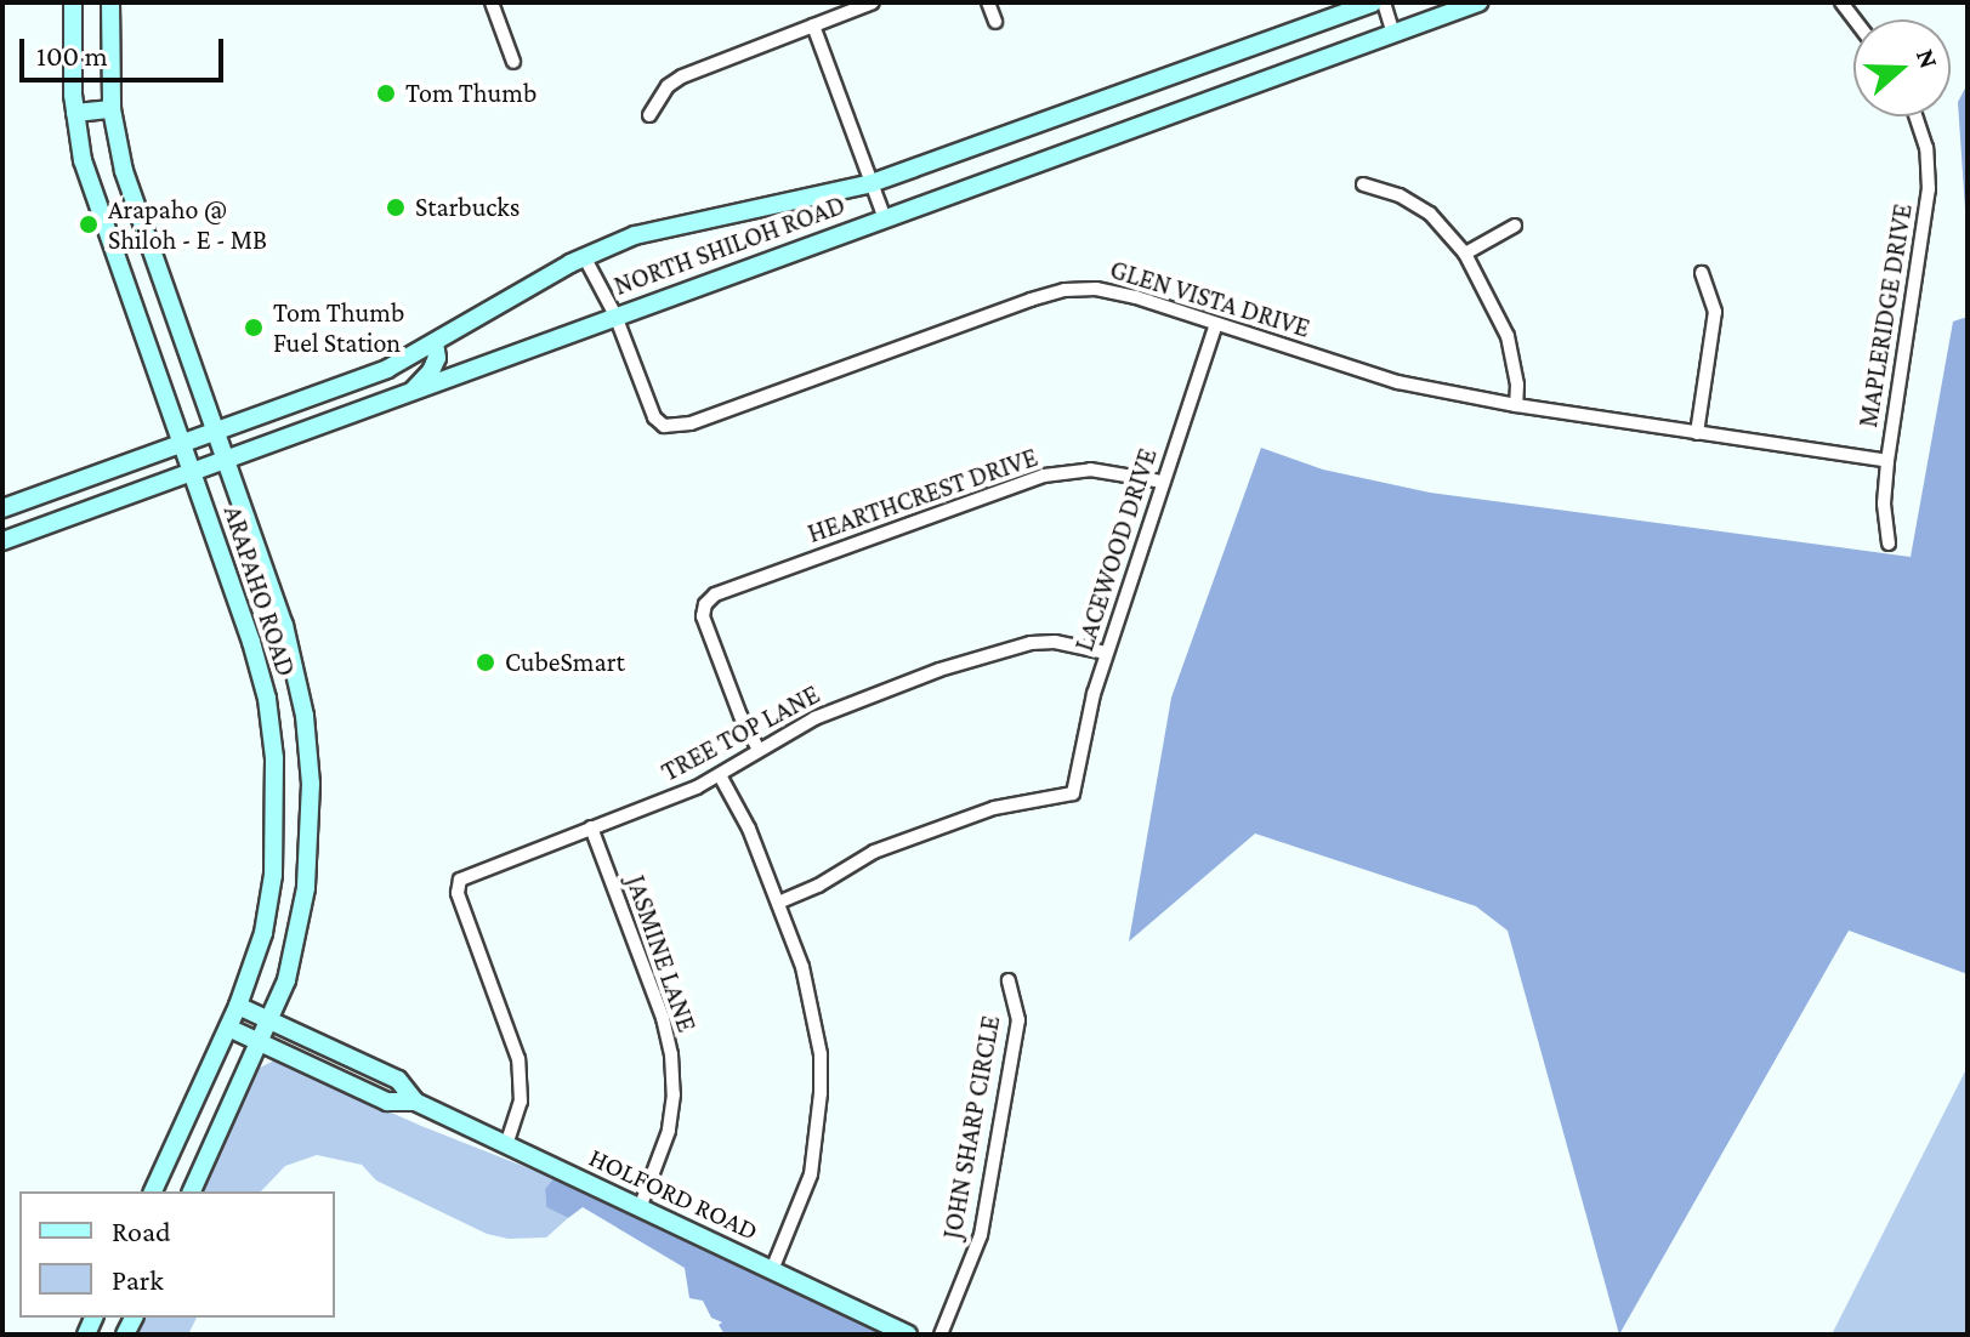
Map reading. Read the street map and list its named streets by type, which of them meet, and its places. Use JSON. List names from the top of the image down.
{
  "streets": {
    "main road": ["NORTH SHILOH ROAD", "ARAPAHO ROAD", "HOLFORD ROAD"],
    "street": [
      "GLEN VISTA DRIVE",
      "MAPLERIDGE DRIVE",
      "HEARTHCREST DRIVE",
      "LACEWOOD DRIVE",
      "TREE TOP LANE",
      "JASMINE LANE",
      "JOHN SHARP CIRCLE"
    ]
  },
  "crossings": [
    ["NORTH SHILOH ROAD", "GLEN VISTA DRIVE"],
    ["NORTH SHILOH ROAD", "ARAPAHO ROAD"],
    ["GLEN VISTA DRIVE", "MAPLERIDGE DRIVE"],
    ["GLEN VISTA DRIVE", "LACEWOOD DRIVE"],
    ["HEARTHCREST DRIVE", "LACEWOOD DRIVE"],
    ["HEARTHCREST DRIVE", "TREE TOP LANE"],
    ["LACEWOOD DRIVE", "TREE TOP LANE"],
    ["ARAPAHO ROAD", "HOLFORD ROAD"],
    ["TREE TOP LANE", "JASMINE LANE"],
    ["TREE TOP LANE", "HOLFORD ROAD"],
    ["JASMINE LANE", "HOLFORD ROAD"]
  ],
  "places": [
    "Tom Thumb",
    "Starbucks",
    "Arapaho @ Shiloh - E - MB",
    "Tom Thumb Fuel Station",
    "CubeSmart"
  ],
  "legend": ["Road", "Park"],
  "scale_bar": "100 m",
  "north": "right"
}
